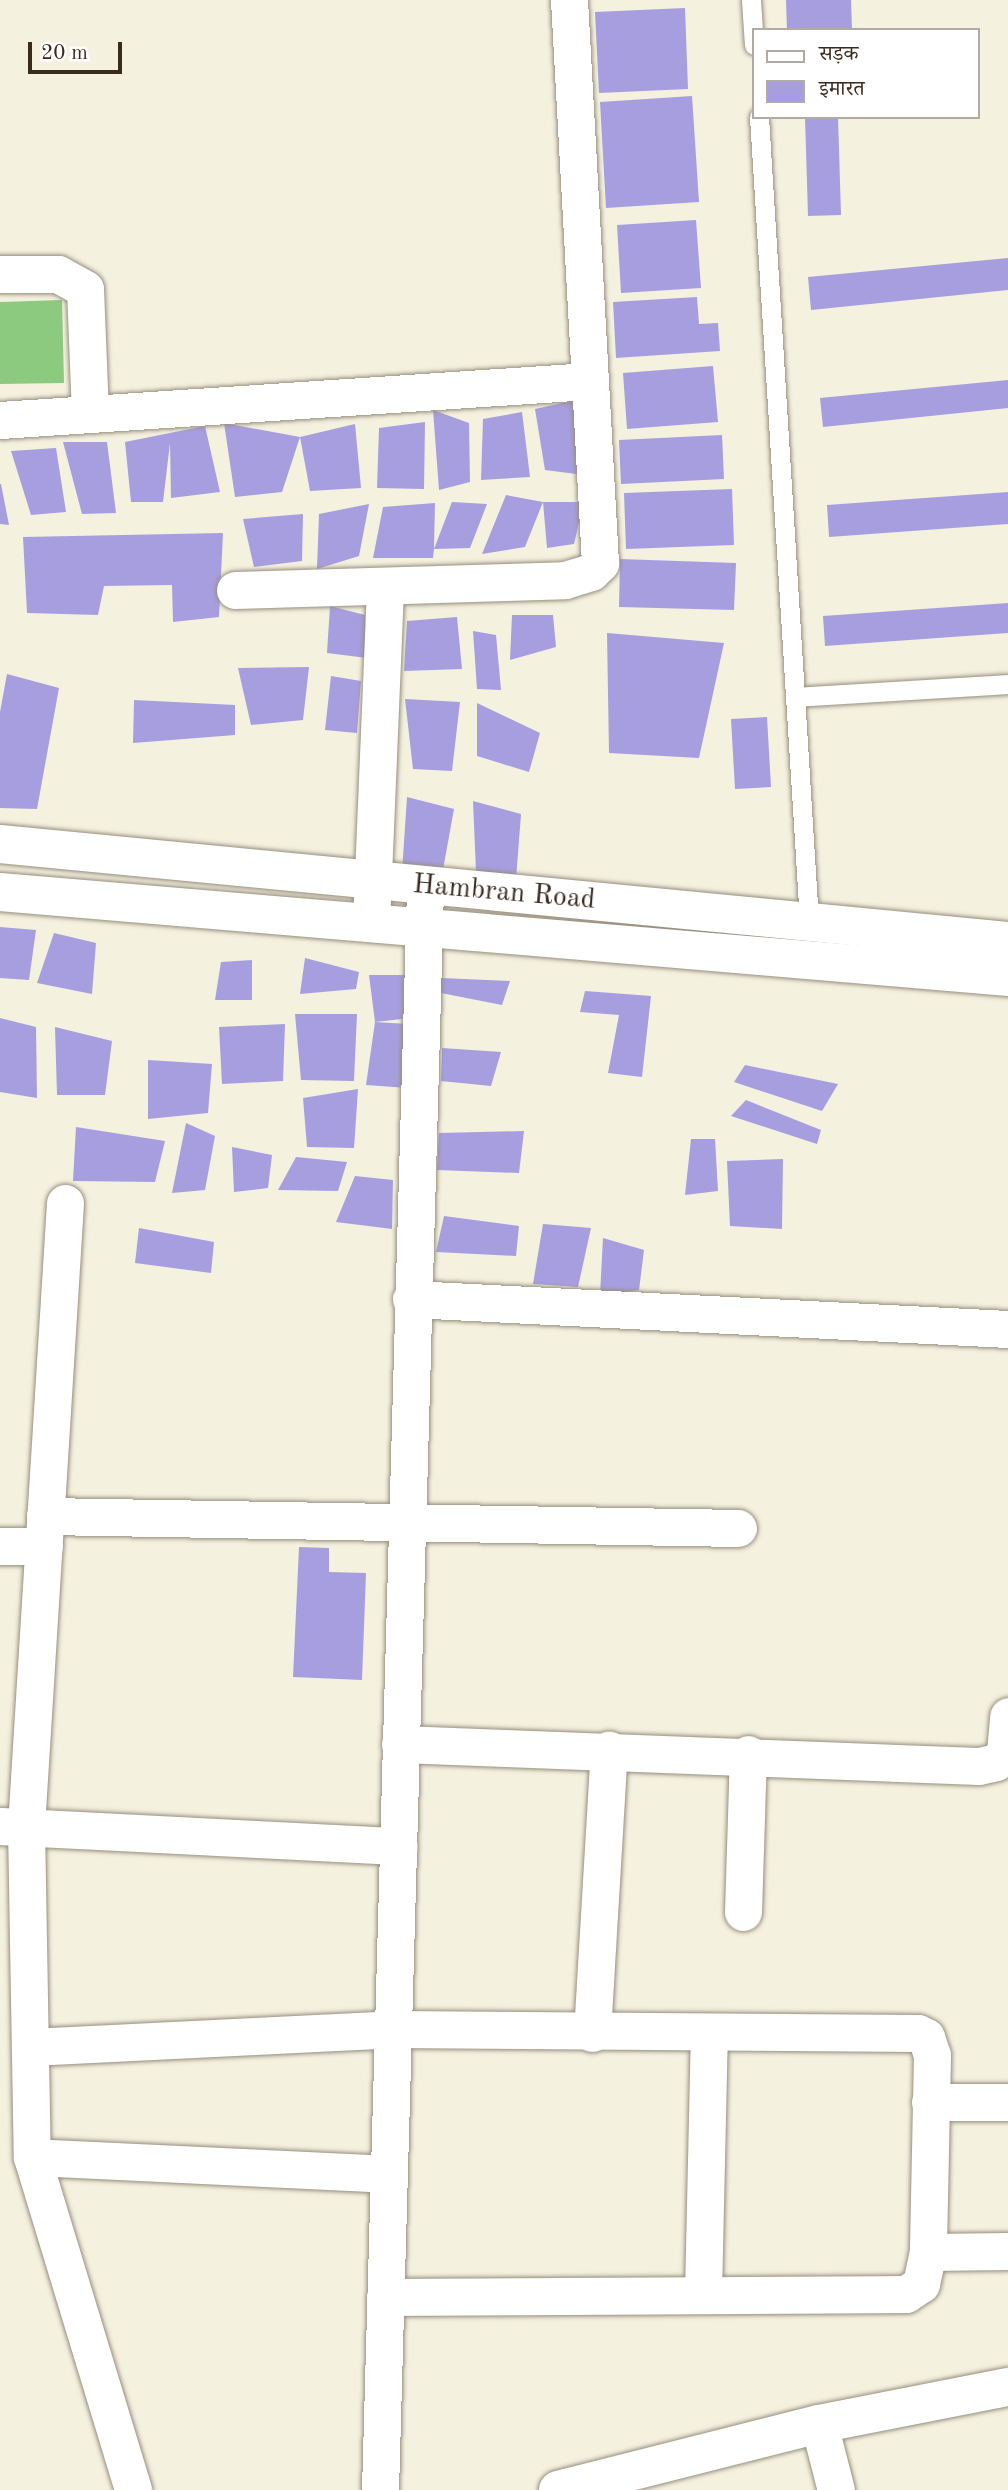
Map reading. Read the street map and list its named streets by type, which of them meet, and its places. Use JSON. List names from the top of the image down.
{
  "streets": {
    "main road": ["Hambran Road"]
  },
  "legend": ["सड़क", "इमारत"],
  "scale_bar": "20 m"
}
